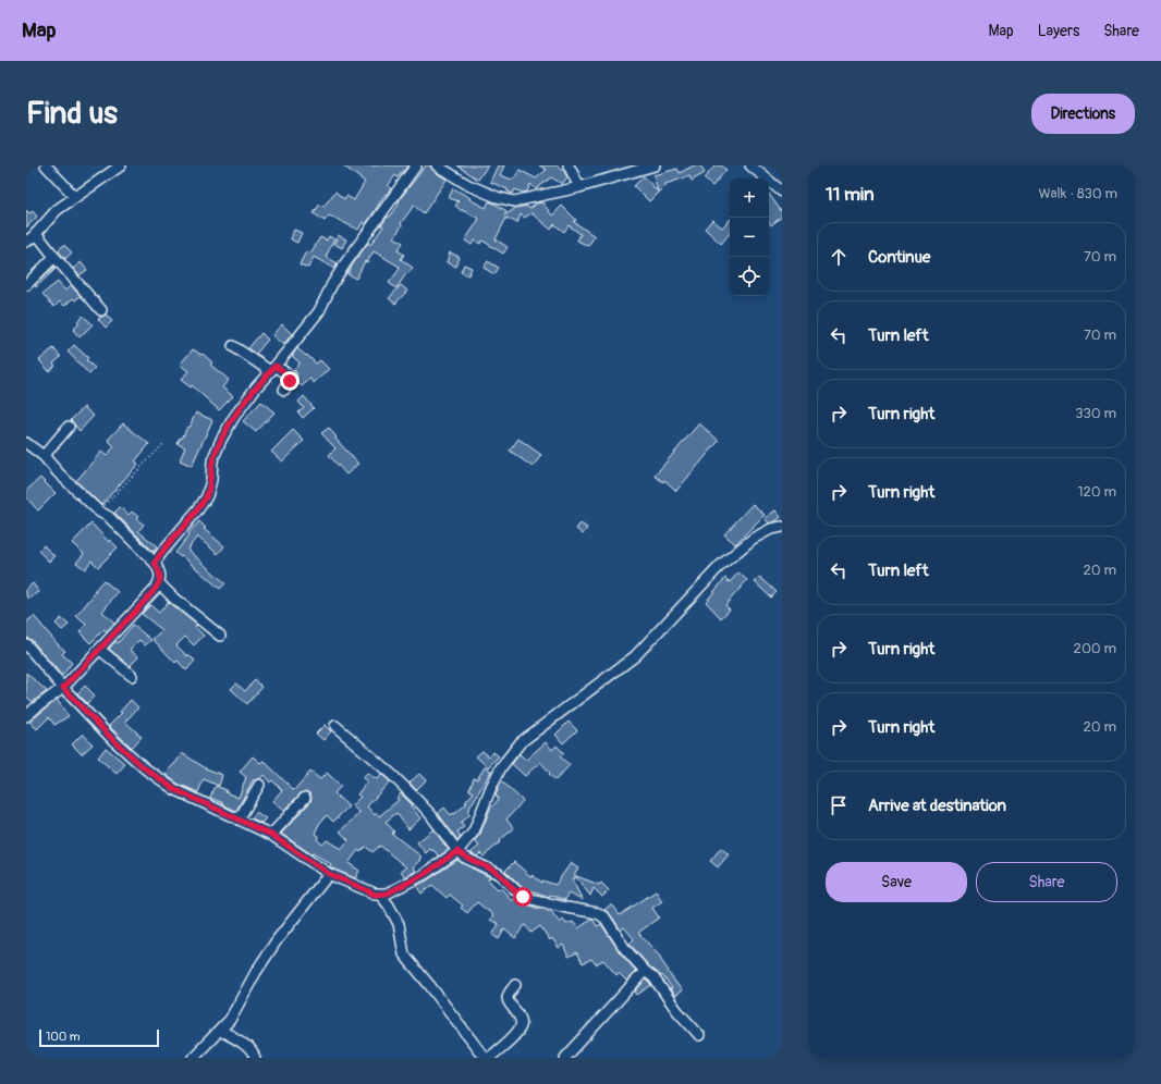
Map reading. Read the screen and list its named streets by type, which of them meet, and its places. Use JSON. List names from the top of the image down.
{
  "scale_bar": "100 m",
  "page": {
    "header": "Map",
    "nav": ["Map", "Layers", "Share"],
    "buttons": [
      "Directions",
      ["Save", "Share"]
    ],
    "title": "Find us",
    "heading": ["11 min", "Walk · 830 m"],
    "map_buttons": ["+", "−"],
    "list": [
      ["Continue", "70 m"],
      ["Turn left", "70 m"],
      ["Turn right", "330 m"],
      ["Turn right", "120 m"],
      ["Turn left", "20 m"],
      ["Turn right", "200 m"],
      ["Turn right", "20 m"],
      "Arrive at destination"
    ],
    "scale": "100 m"
  }
}
